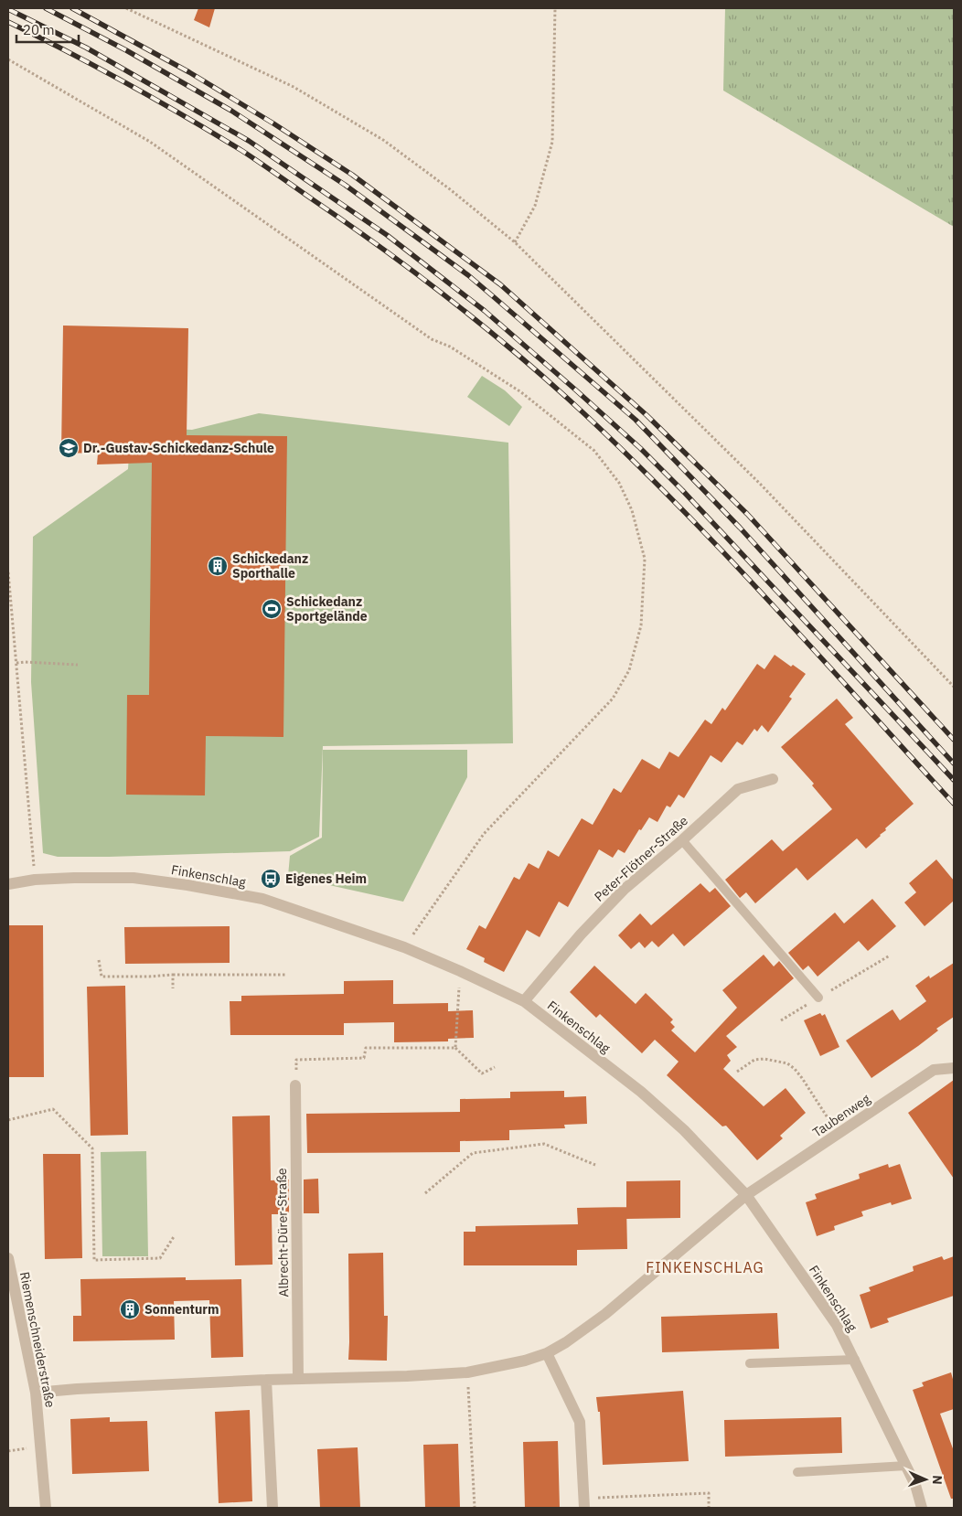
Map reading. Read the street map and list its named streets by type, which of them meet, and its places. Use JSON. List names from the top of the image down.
{
  "streets": {
    "street": [
      "Peter-Flötner-Straße",
      "Finkenschlag",
      "Taubenweg",
      "Albrecht-Dürer-Straße",
      "Riemenschneiderstraße"
    ]
  },
  "crossings": [
    ["Peter-Flötner-Straße", "Finkenschlag"],
    ["Finkenschlag", "Taubenweg"]
  ],
  "districts": ["FINKENSCHLAG"],
  "places": {
    "school or university": ["Dr.-Gustav-Schickedanz-Schule"],
    "building": ["Schickedanz Sporthalle", "Sonnenturm"],
    "sports": ["Schickedanz Sportgelände"],
    "bus stop": ["Eigenes Heim"]
  },
  "scale_bar": "20 m",
  "north": "right"
}
